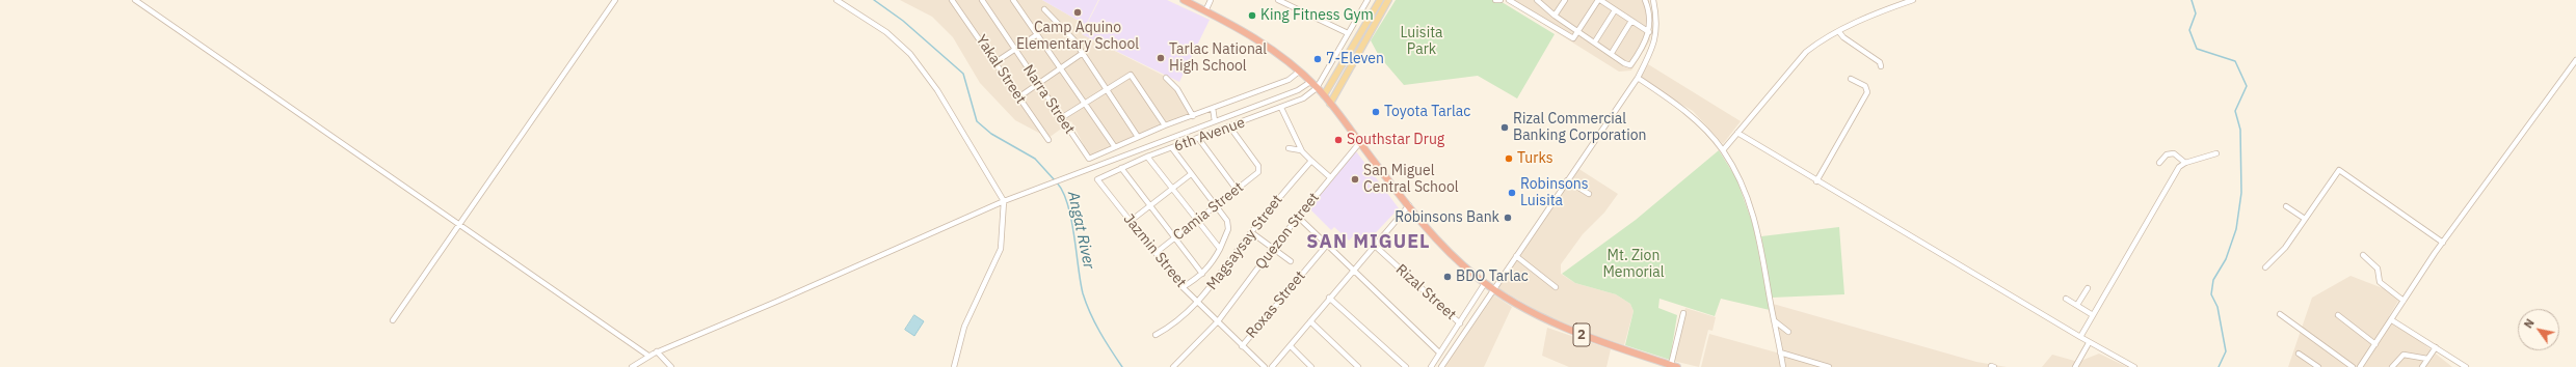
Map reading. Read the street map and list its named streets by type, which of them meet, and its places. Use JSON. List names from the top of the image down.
{
  "streets": {
    "highway": ["2"],
    "street": [
      "Yakal Street",
      "Narra Street",
      "6th Avenue",
      "Camia Street",
      "Quezon Street",
      "Magsaysay Street",
      "Jazmin Street",
      "Rizal Street",
      "Roxas Street"
    ]
  },
  "crossings": [
    ["6th Avenue", "Camia Street"],
    ["6th Avenue", "Jazmin Street"],
    ["6th Avenue", "2"],
    ["Camia Street", "Jazmin Street"],
    ["Quezon Street", "Jazmin Street"],
    ["Quezon Street", "2"],
    ["Magsaysay Street", "Jazmin Street"],
    ["Jazmin Street", "Roxas Street"]
  ],
  "districts": ["SAN MIGUEL"],
  "water": ["Angat River"],
  "parks": ["Luisita Park", "Mt. Zion Memorial"],
  "places": [
    "Camp Aquino Elementary School",
    "King Fitness Gym",
    "Tarlac National High School",
    "7-Eleven",
    "Toyota Tarlac",
    "Rizal Commercial Banking Corporation",
    "Southstar Drug",
    "Turks",
    "San Miguel Central School",
    "Robinsons Luisita",
    "Robinsons Bank",
    "BDO Tarlac"
  ],
  "north": "top left"
}
